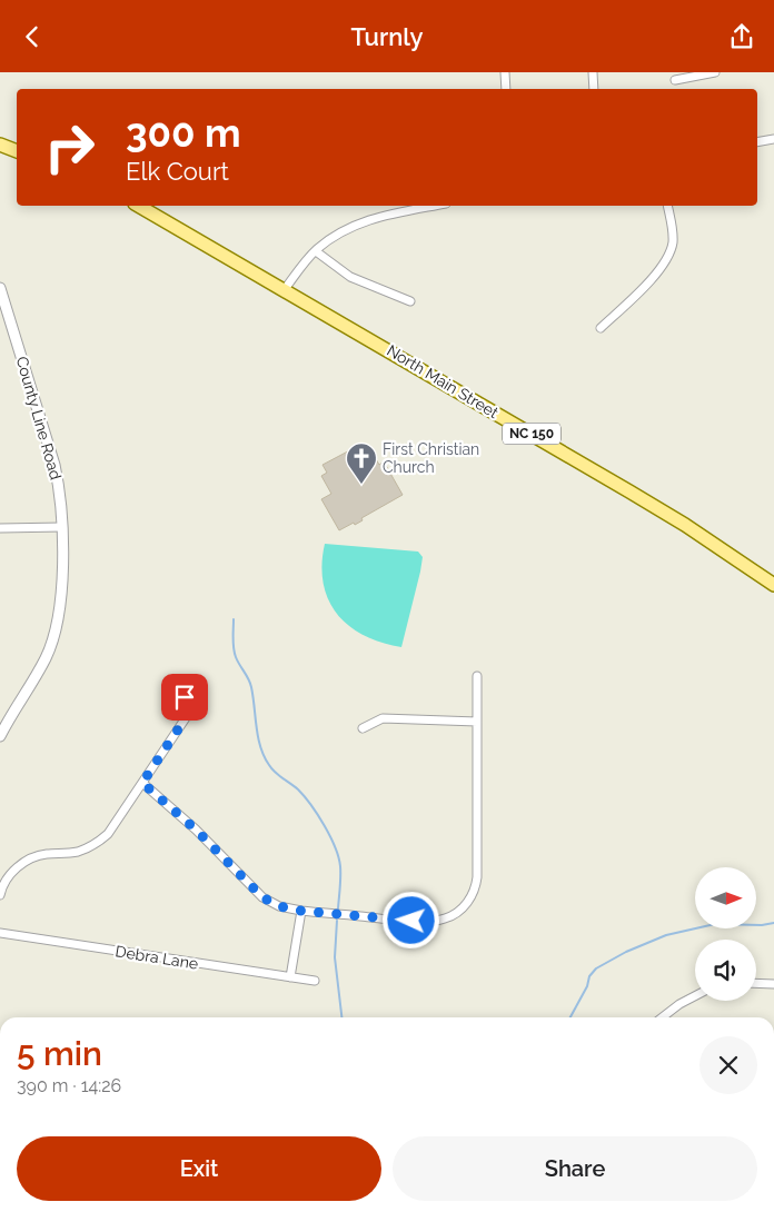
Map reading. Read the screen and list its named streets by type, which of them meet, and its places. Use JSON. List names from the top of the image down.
{
  "streets": {
    "main road": ["North Main Street", "NC 150"],
    "street": ["County Line Road", "Debra Lane"]
  },
  "places": {
    "church": ["First Christian Church"]
  },
  "north": "right",
  "page": {
    "header": "Turnly",
    "turn": ["300 m", "Elk Court"],
    "heading": ["5 min", "390 m · 14:26"],
    "buttons": ["Exit", "Share"]
  }
}
